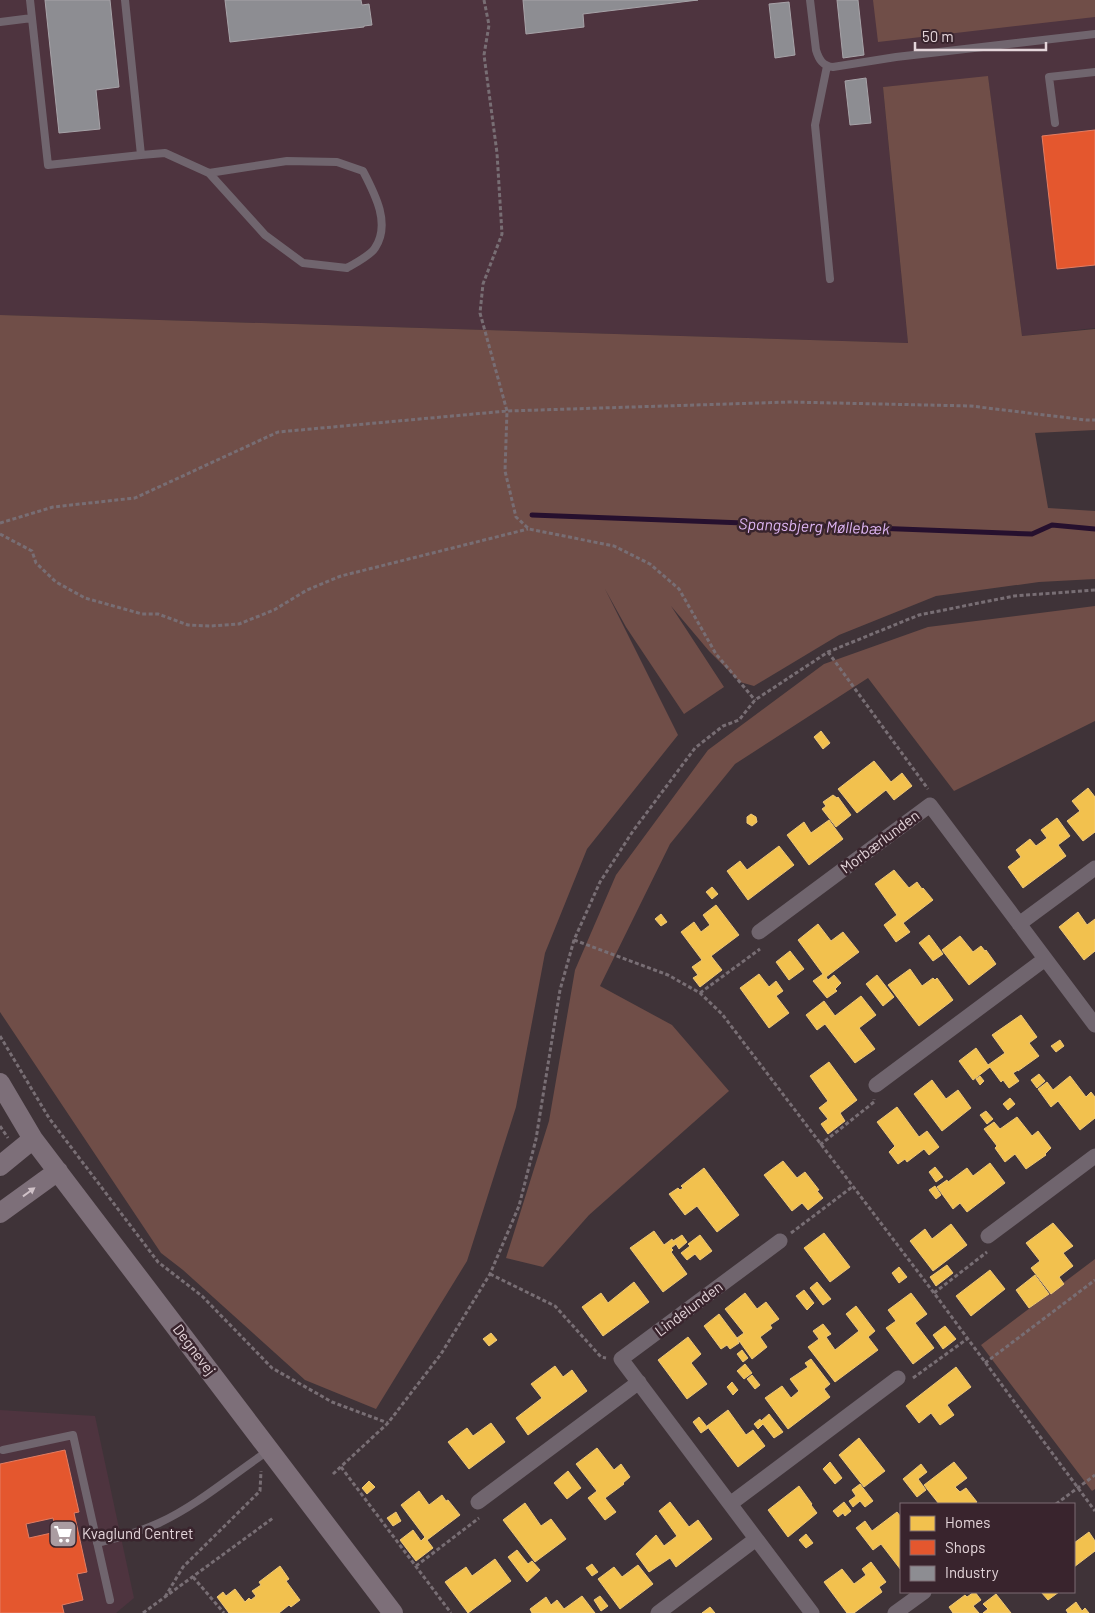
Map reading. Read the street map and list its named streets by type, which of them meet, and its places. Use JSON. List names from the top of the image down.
{
  "streets": {
    "street": ["Morbærlunden", "Lindelunden", "Degnevej"]
  },
  "water": ["Spangsbjerg Møllebæk"],
  "places": {
    "supermarket": ["Kvaglund Centret"]
  },
  "legend": ["Homes", "Shops", "Industry"],
  "scale_bar": "50 m"
}
